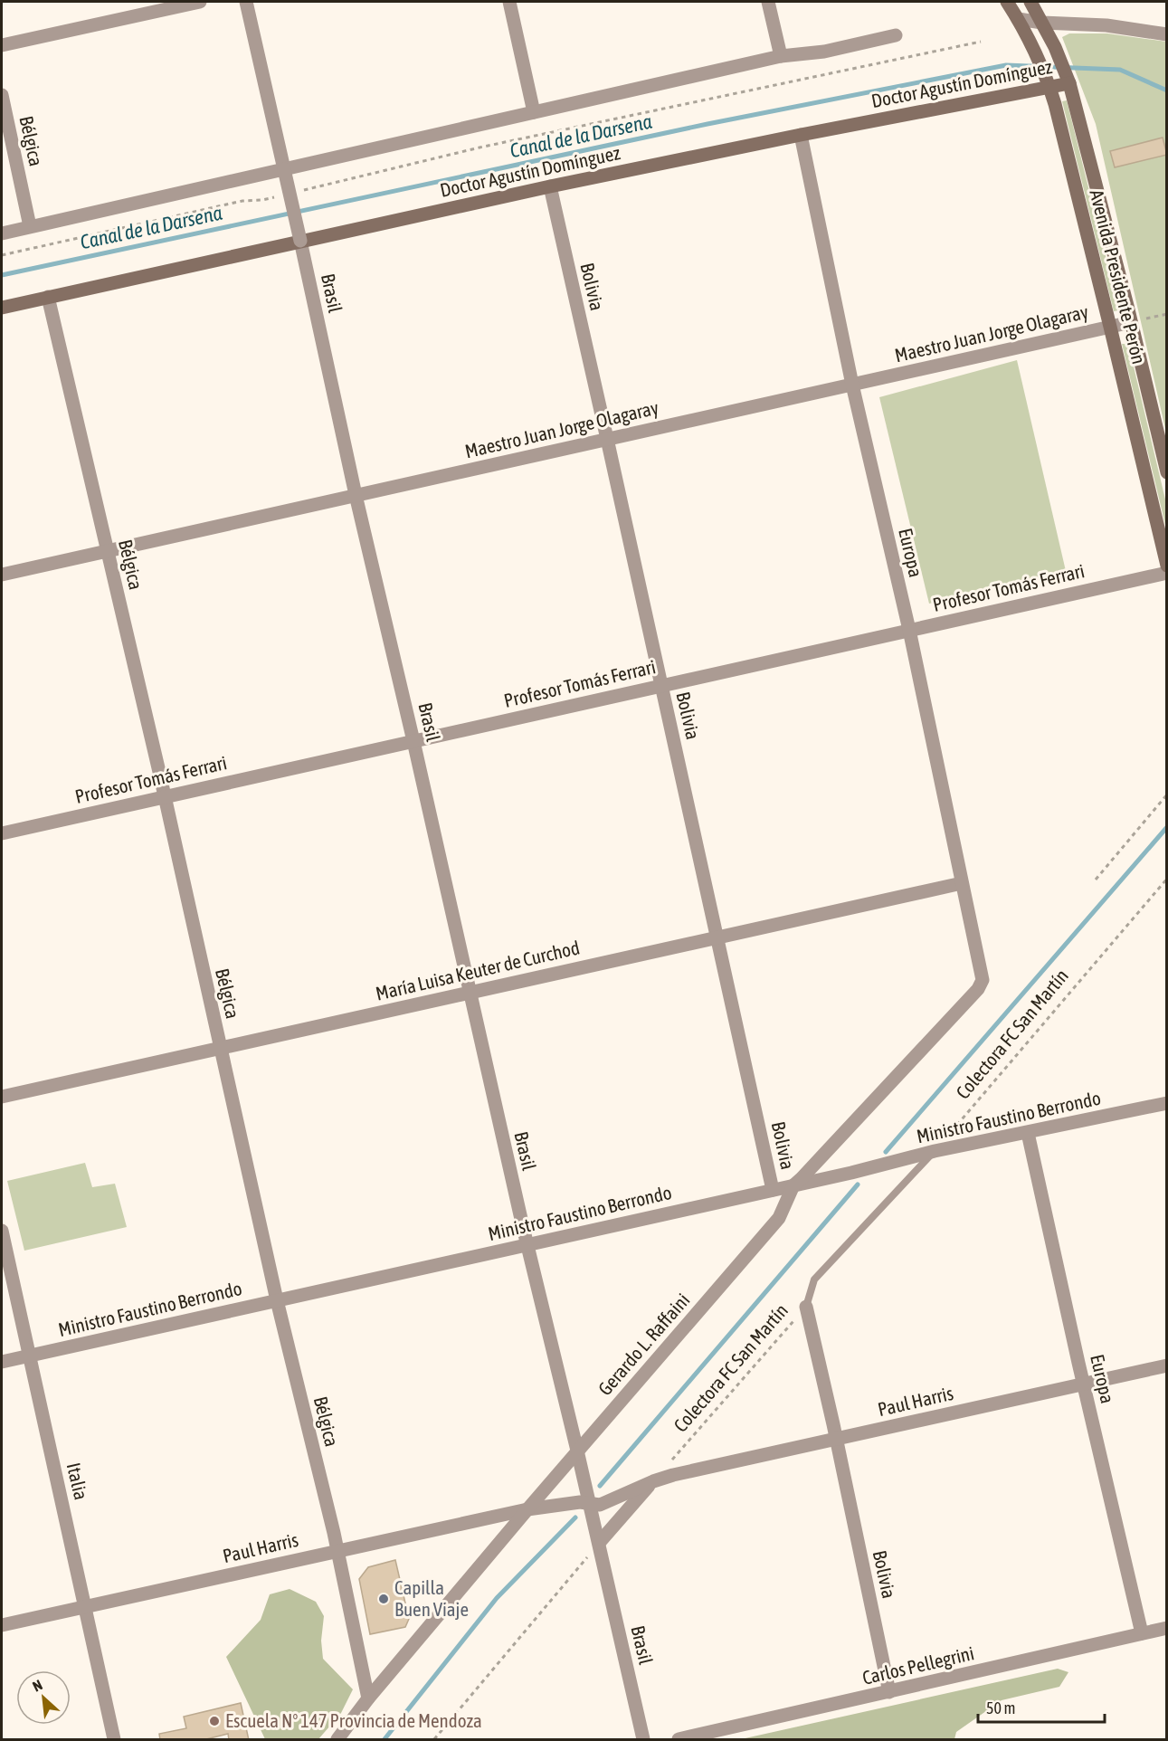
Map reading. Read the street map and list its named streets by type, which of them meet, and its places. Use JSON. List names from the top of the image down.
{
  "streets": {
    "main road": ["Doctor Agustín Domínguez", "Avenida Presidente Perón"],
    "street": [
      "Bélgica",
      "Bolivia",
      "Brasil",
      "Maestro Juan Jorge Olagaray",
      "Europa",
      "Profesor Tomás Ferrari",
      "María Luisa Keuter de Curchod",
      "Ministro Faustino Berrondo",
      "Gerardo L. Raffaini",
      "Paul Harris",
      "Italia",
      "Carlos Pellegrini"
    ],
    "lane": ["Colectora FC San Martín"]
  },
  "crossings": [
    ["Doctor Agustín Domínguez", "Bélgica"],
    ["Doctor Agustín Domínguez", "Avenida Presidente Perón"],
    ["Doctor Agustín Domínguez", "Bolivia"],
    ["Doctor Agustín Domínguez", "Brasil"],
    ["Doctor Agustín Domínguez", "Europa"],
    ["Bélgica", "Maestro Juan Jorge Olagaray"],
    ["Bélgica", "Profesor Tomás Ferrari"],
    ["Bélgica", "María Luisa Keuter de Curchod"],
    ["Bélgica", "Ministro Faustino Berrondo"],
    ["Bélgica", "Gerardo L. Raffaini"],
    ["Bélgica", "Paul Harris"],
    ["Avenida Presidente Perón", "Maestro Juan Jorge Olagaray"],
    ["Bolivia", "Maestro Juan Jorge Olagaray"],
    ["Bolivia", "Profesor Tomás Ferrari"],
    ["Bolivia", "María Luisa Keuter de Curchod"],
    ["Bolivia", "Colectora FC San Martín"],
    ["Bolivia", "Ministro Faustino Berrondo"],
    ["Bolivia", "Paul Harris"],
    ["Bolivia", "Carlos Pellegrini"],
    ["Brasil", "Maestro Juan Jorge Olagaray"],
    ["Brasil", "Profesor Tomás Ferrari"],
    ["Brasil", "María Luisa Keuter de Curchod"],
    ["Brasil", "Ministro Faustino Berrondo"],
    ["Brasil", "Gerardo L. Raffaini"],
    ["Brasil", "Paul Harris"],
    ["Maestro Juan Jorge Olagaray", "Europa"],
    ["Europa", "Profesor Tomás Ferrari"],
    ["Europa", "María Luisa Keuter de Curchod"],
    ["Europa", "Ministro Faustino Berrondo"],
    ["Europa", "Gerardo L. Raffaini"],
    ["Europa", "Paul Harris"],
    ["Europa", "Carlos Pellegrini"],
    ["Colectora FC San Martín", "Ministro Faustino Berrondo"],
    ["Colectora FC San Martín", "Paul Harris"],
    ["Ministro Faustino Berrondo", "Gerardo L. Raffaini"],
    ["Ministro Faustino Berrondo", "Italia"],
    ["Gerardo L. Raffaini", "Paul Harris"],
    ["Paul Harris", "Italia"]
  ],
  "water": ["Canal de la Darsena"],
  "places": ["Capilla Buen Viaje", "Escuela N° 147 Provincia de Mendoza"],
  "scale_bar": "50 m",
  "north": "top left"
}
